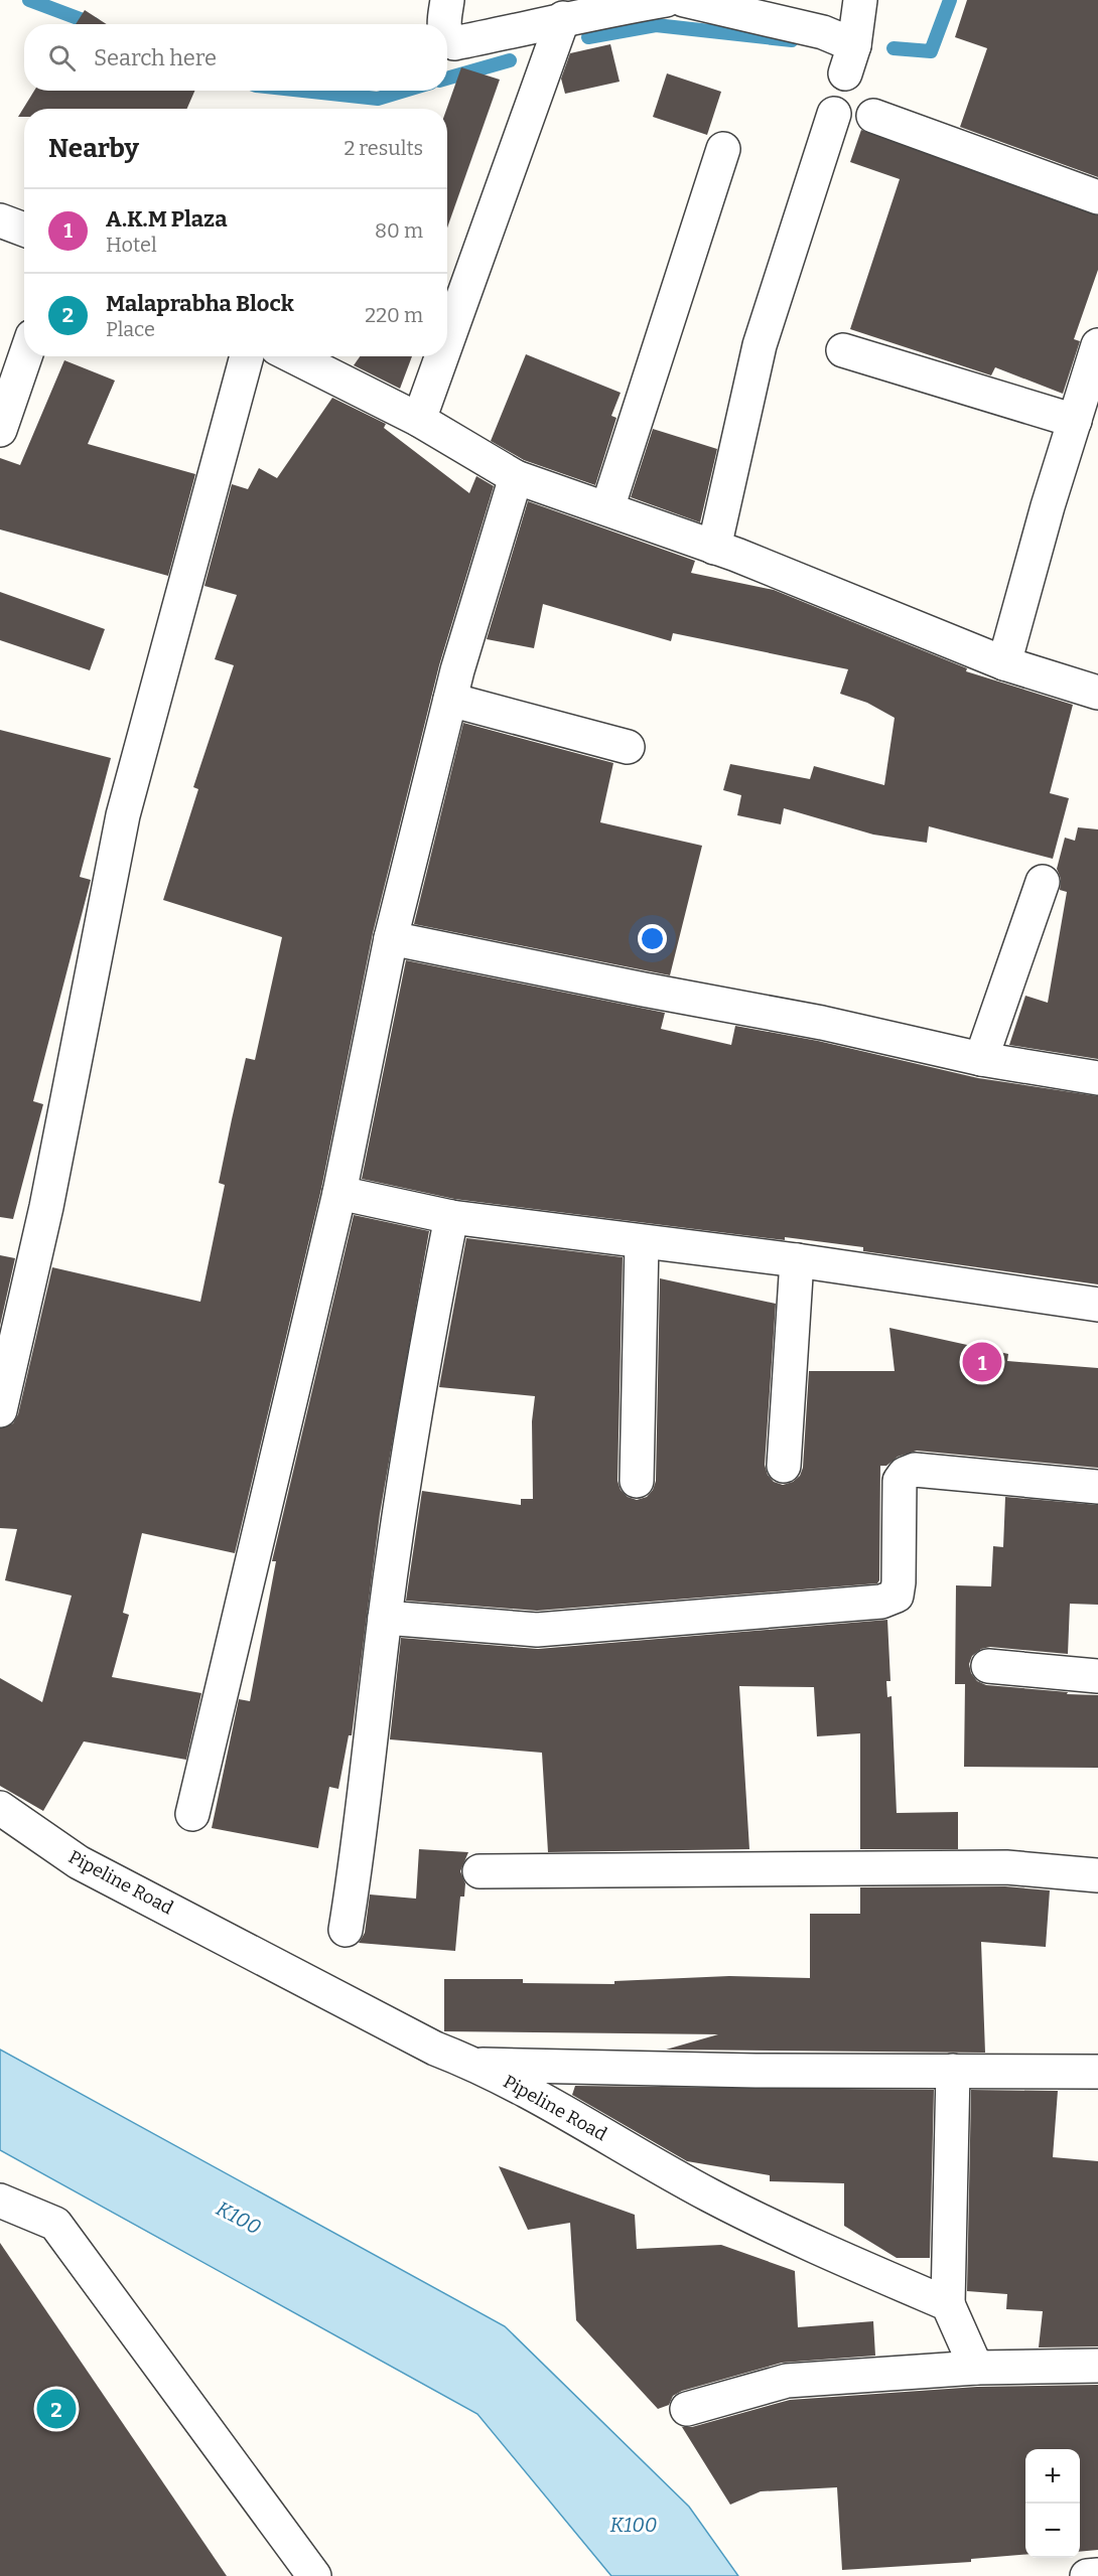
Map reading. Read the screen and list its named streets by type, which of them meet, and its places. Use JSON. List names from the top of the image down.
{
  "streets": {
    "street": ["Pipeline Road"]
  },
  "water": ["K100"],
  "page": {
    "search": "Search here",
    "heading": ["Nearby", "2 results"],
    "list": [
      {
        "mark": "1",
        "name": "A.K.M Plaza",
        "note": "Hotel",
        "value": "80 m"
      },
      {
        "mark": "2",
        "name": "Malaprabha Block",
        "note": "Place",
        "value": "220 m"
      }
    ],
    "pins": ["1", "2"],
    "map_buttons": ["+", "−"]
  }
}
